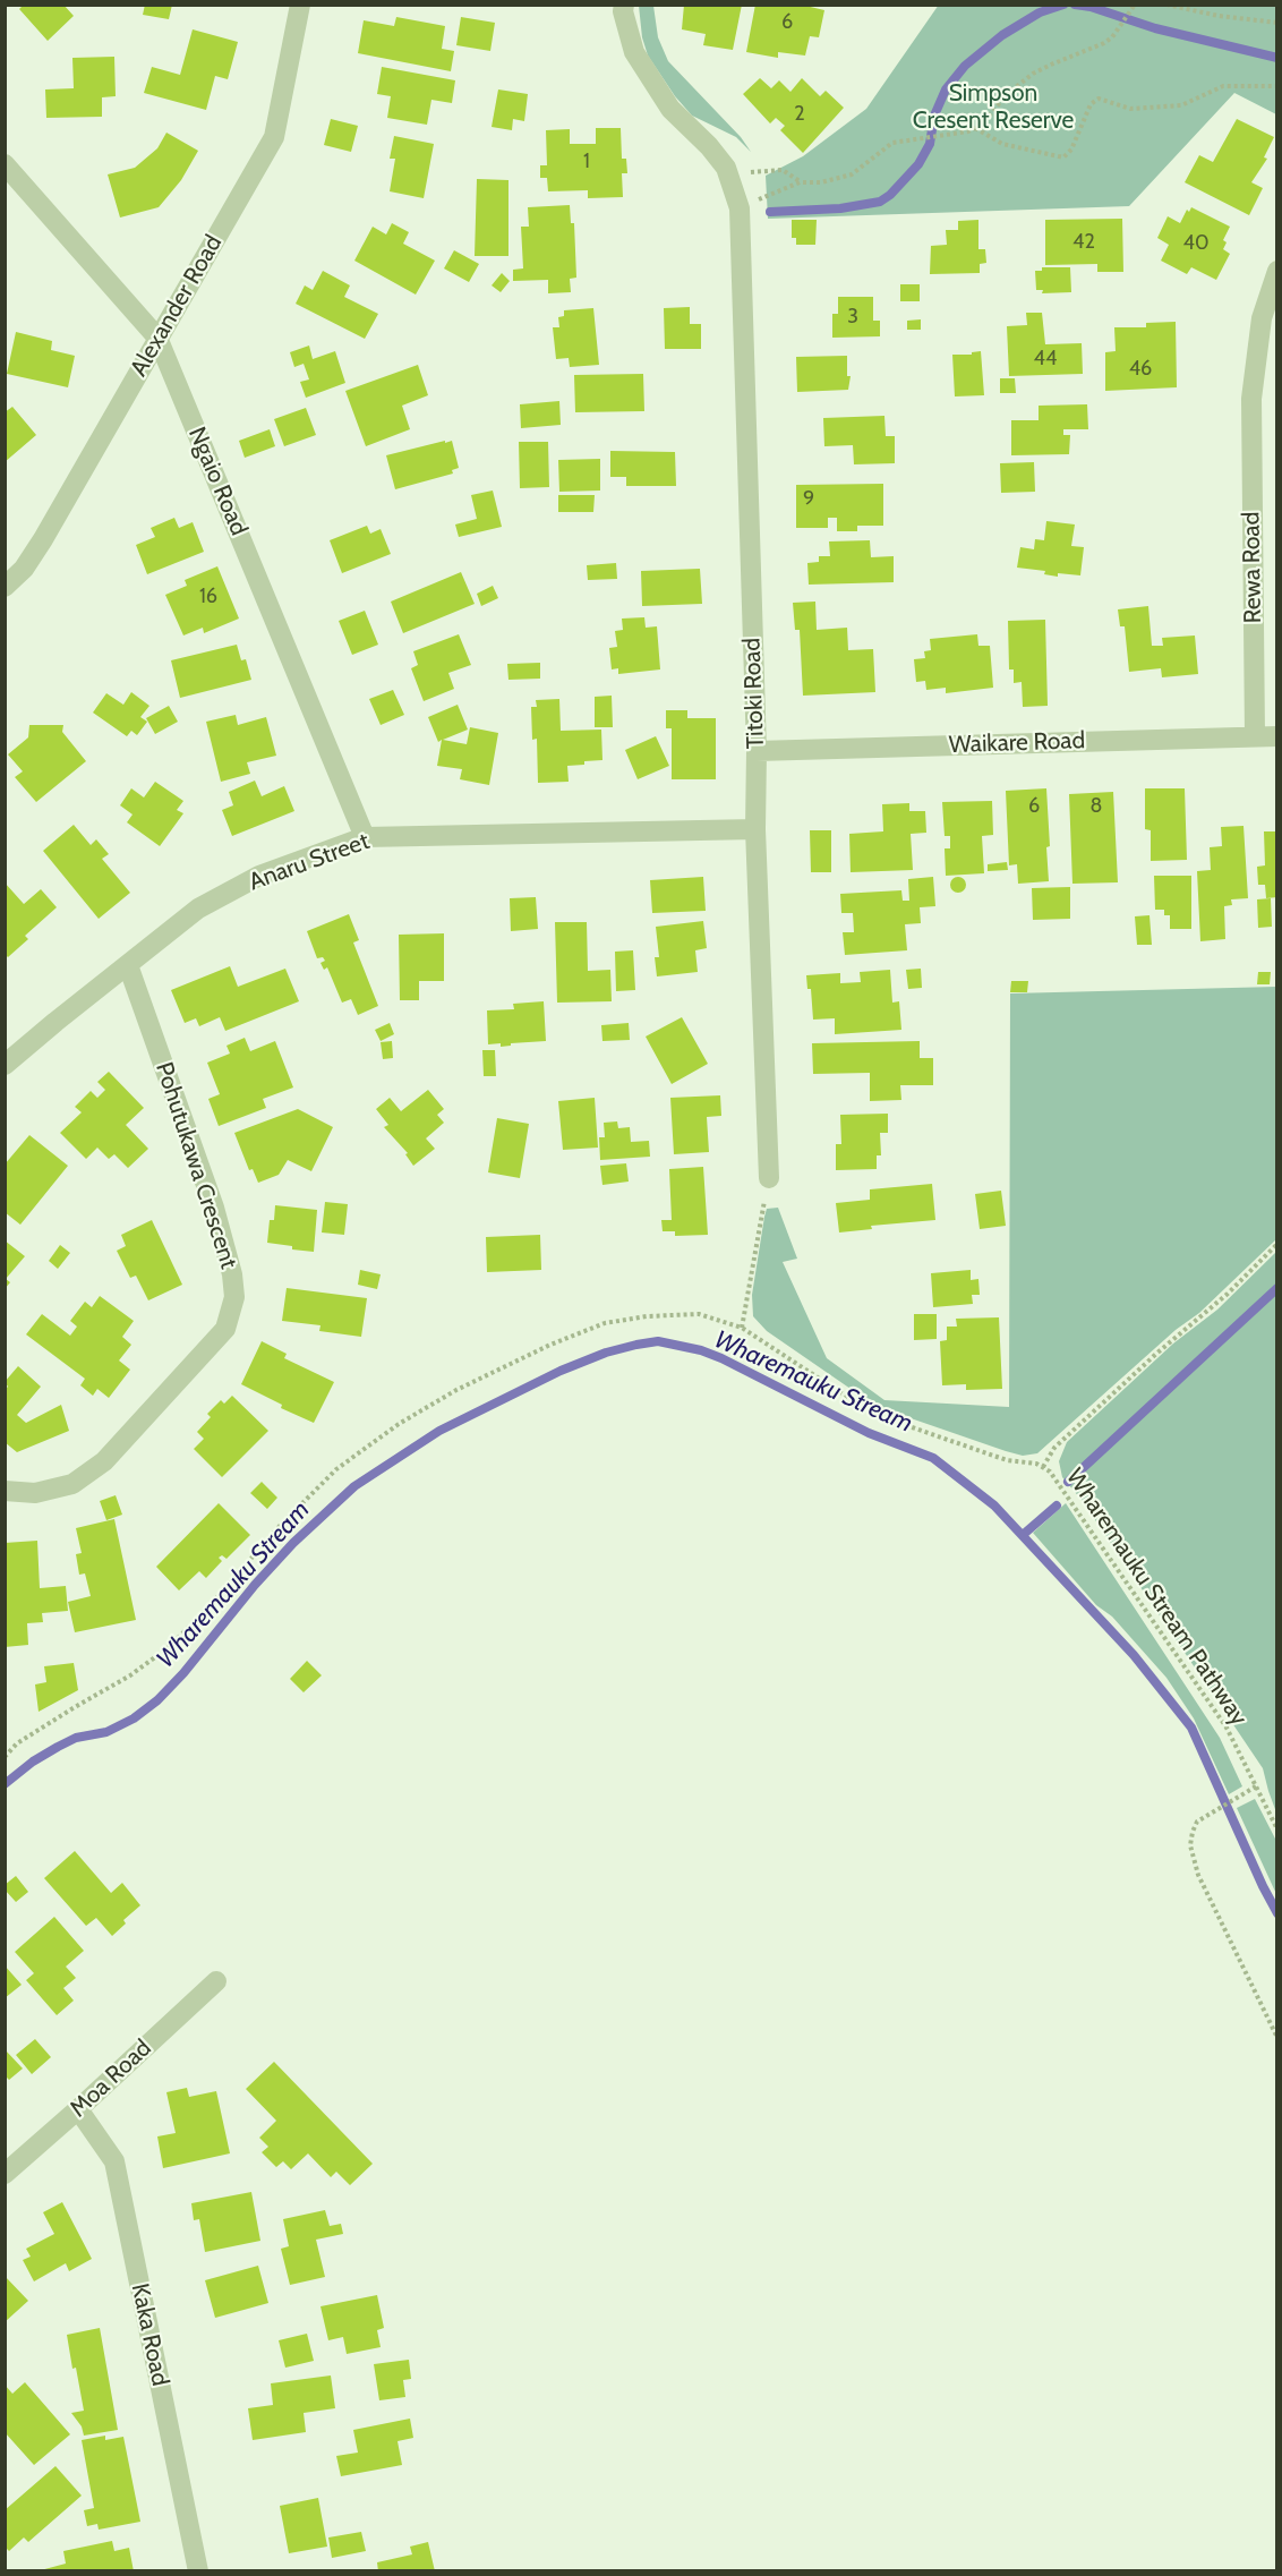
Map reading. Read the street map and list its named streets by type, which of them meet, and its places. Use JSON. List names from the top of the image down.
{
  "streets": {
    "street": [
      "Alexander Road",
      "Ngaio Road",
      "Rewa Road",
      "Titoki Road",
      "Waikare Road",
      "Anaru Street",
      "Pohutukawa Crescent",
      "Moa Road",
      "Kaka Road"
    ],
    "path": ["Wharemauku Stream Pathway"]
  },
  "crossings": [
    ["Alexander Road", "Ngaio Road"],
    ["Ngaio Road", "Anaru Street"],
    ["Rewa Road", "Waikare Road"],
    ["Titoki Road", "Waikare Road"],
    ["Titoki Road", "Anaru Street"],
    ["Anaru Street", "Pohutukawa Crescent"],
    ["Moa Road", "Kaka Road"]
  ],
  "water": ["Wharemauku Stream"],
  "parks": ["Simpson Cresent Reserve"],
  "house_numbers": [
    "6",
    "2",
    "1",
    "42",
    "40",
    "3",
    "44",
    "46",
    "9",
    "16",
    "6",
    "8"
  ]
}
